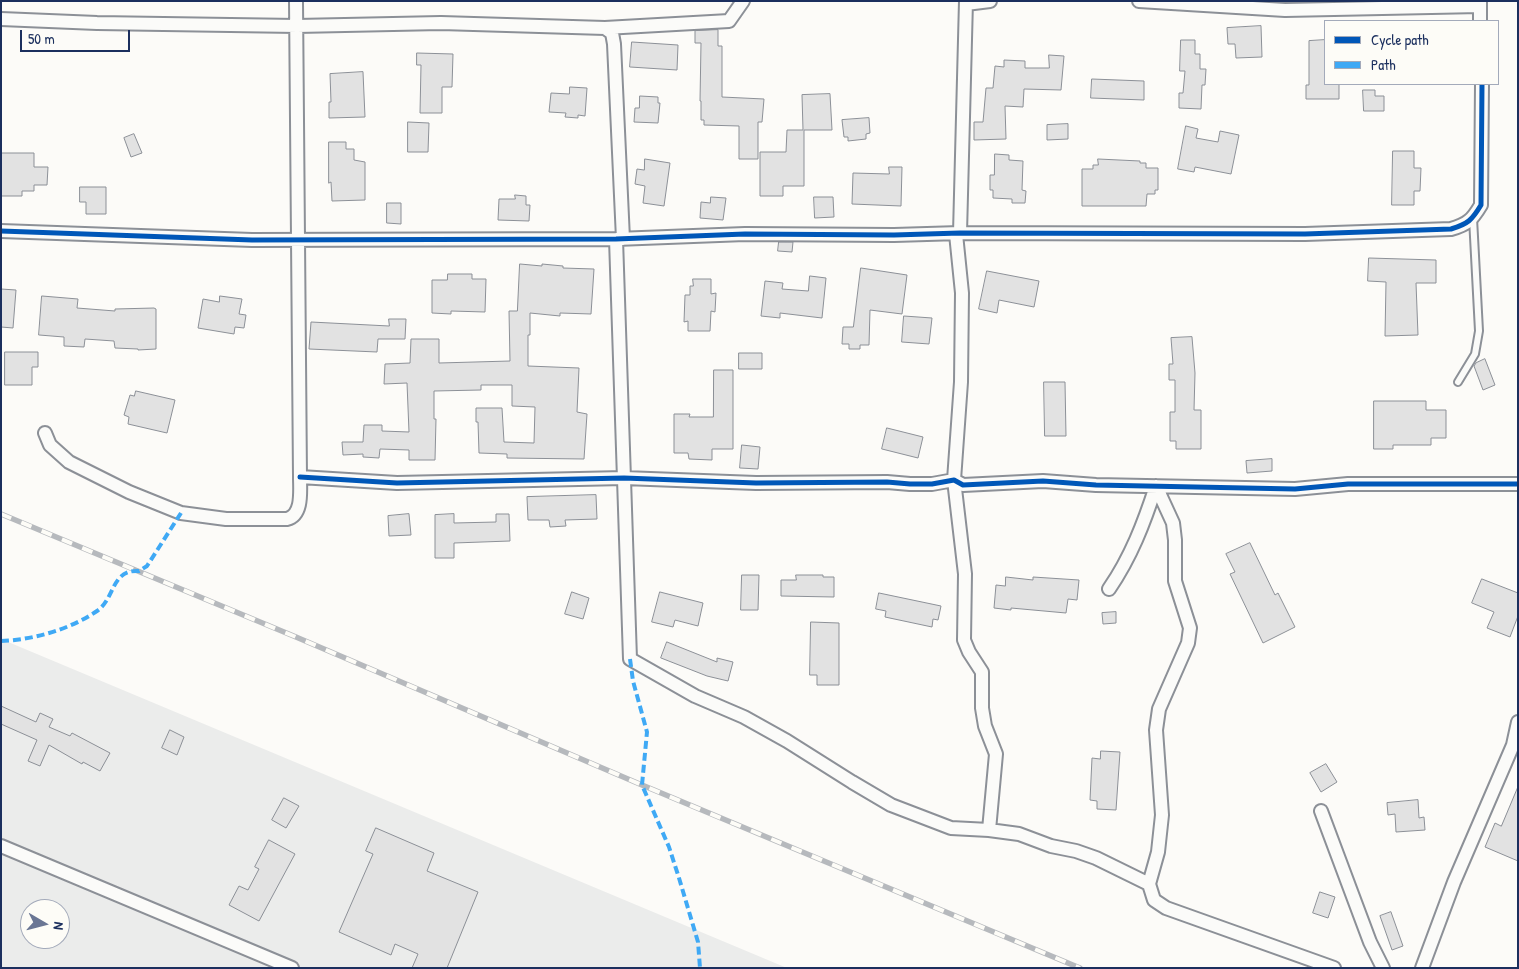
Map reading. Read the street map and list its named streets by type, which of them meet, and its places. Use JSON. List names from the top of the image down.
{
  "legend": ["Cycle path", "Path"],
  "scale_bar": "50 m",
  "north": "right"
}
